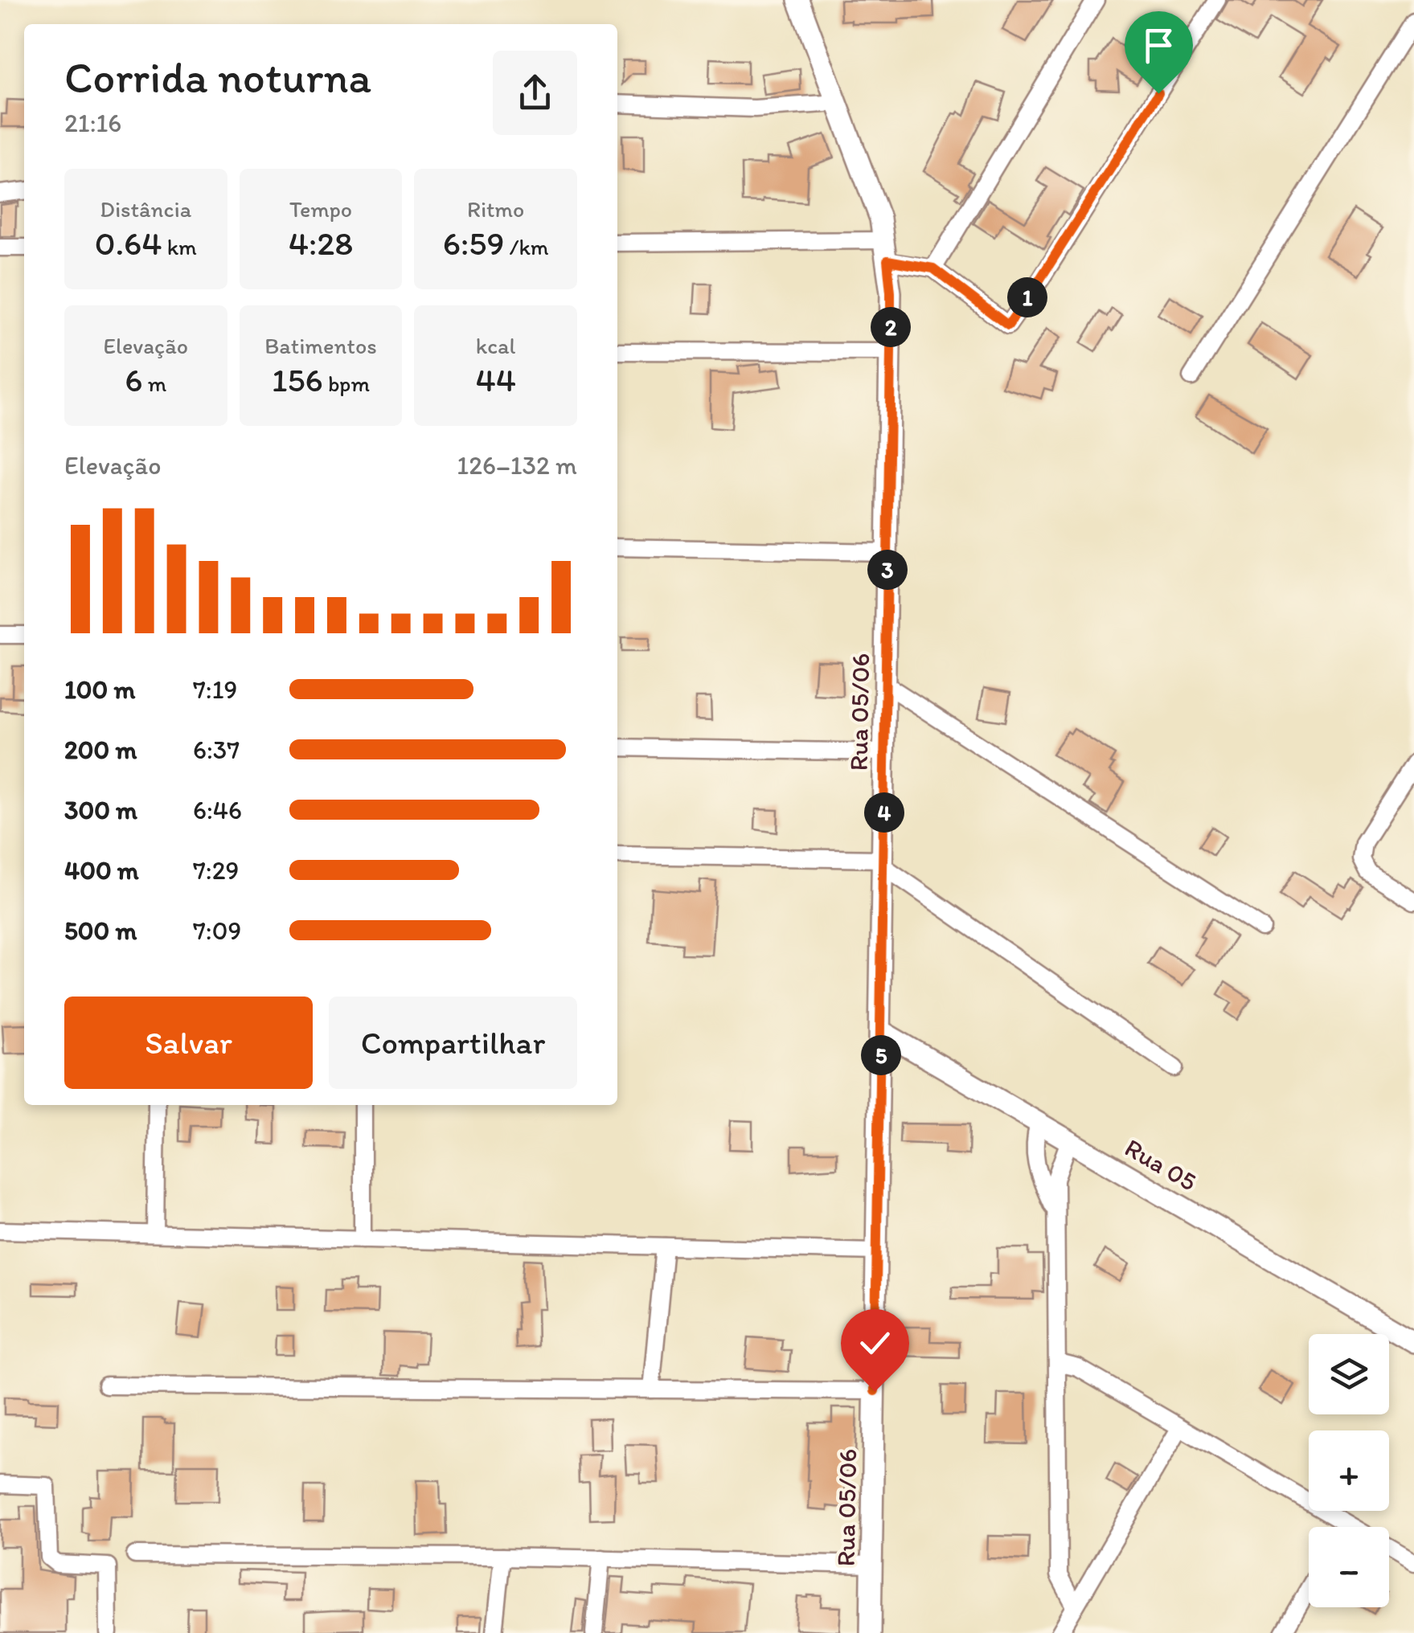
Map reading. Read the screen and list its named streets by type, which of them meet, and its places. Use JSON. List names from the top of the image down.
{
  "streets": {
    "street": ["Rua 05/06", "Rua 05"]
  },
  "crossings": [
    ["Rua 05/06", "Rua 05"]
  ],
  "page": {
    "heading": ["Corrida noturna", "21:16"],
    "stats": [
      ["Distância", "0.64 km"],
      ["Tempo", "4:28"],
      ["Ritmo", "6:59 /km"],
      ["Elevação", "6 m"],
      ["Batimentos", "156 bpm"],
      ["kcal", "44"]
    ],
    "pins": [
      "1",
      "2",
      "3",
      "4",
      "5"
    ],
    "chart": ["Elevação", "126–132 m"],
    "list": [
      {
        "name": "100 m",
        "note": "7:19"
      },
      {
        "name": "200 m",
        "note": "6:37"
      },
      {
        "name": "300 m",
        "note": "6:46"
      },
      {
        "name": "400 m",
        "note": "7:29"
      },
      {
        "name": "500 m",
        "note": "7:09"
      }
    ],
    "buttons": ["Salvar", "Compartilhar"],
    "map_buttons": ["+", "−"]
  }
}
